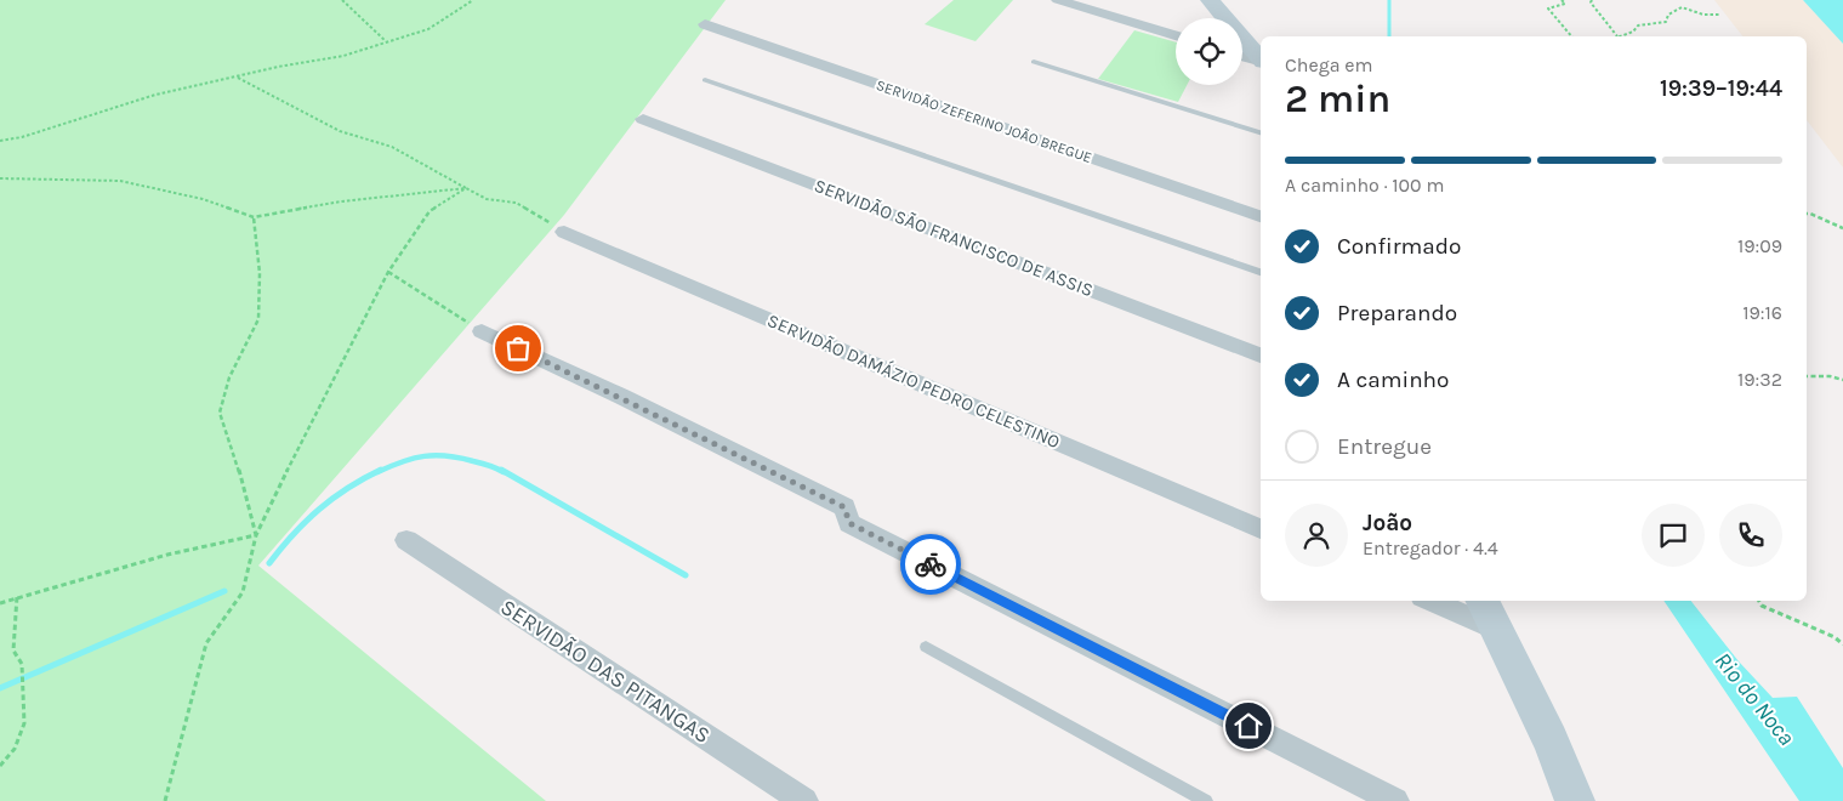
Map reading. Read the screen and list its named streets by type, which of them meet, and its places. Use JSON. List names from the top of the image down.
{
  "streets": {
    "street": [
      "SERVIDÃO ZEFERINO JOÃO BREGUE",
      "SERVIDÃO SÃO FRANCISCO DE ASSIS",
      "SERVIDÃO DAMÁZIO PEDRO CELESTINO",
      "SERVIDÃO DAS PITANGAS"
    ]
  },
  "water": ["Rio do Noca"],
  "page": {
    "heading": ["2 min", "Chega em", "19:39–19:44"],
    "panel": ["João", "Entregador · 4.4"],
    "bar": "A caminho · 100 m",
    "list": [
      ["Confirmado", "19:09"],
      ["Preparando", "19:16"],
      ["A caminho", "19:32"],
      "Entregue"
    ]
  }
}
